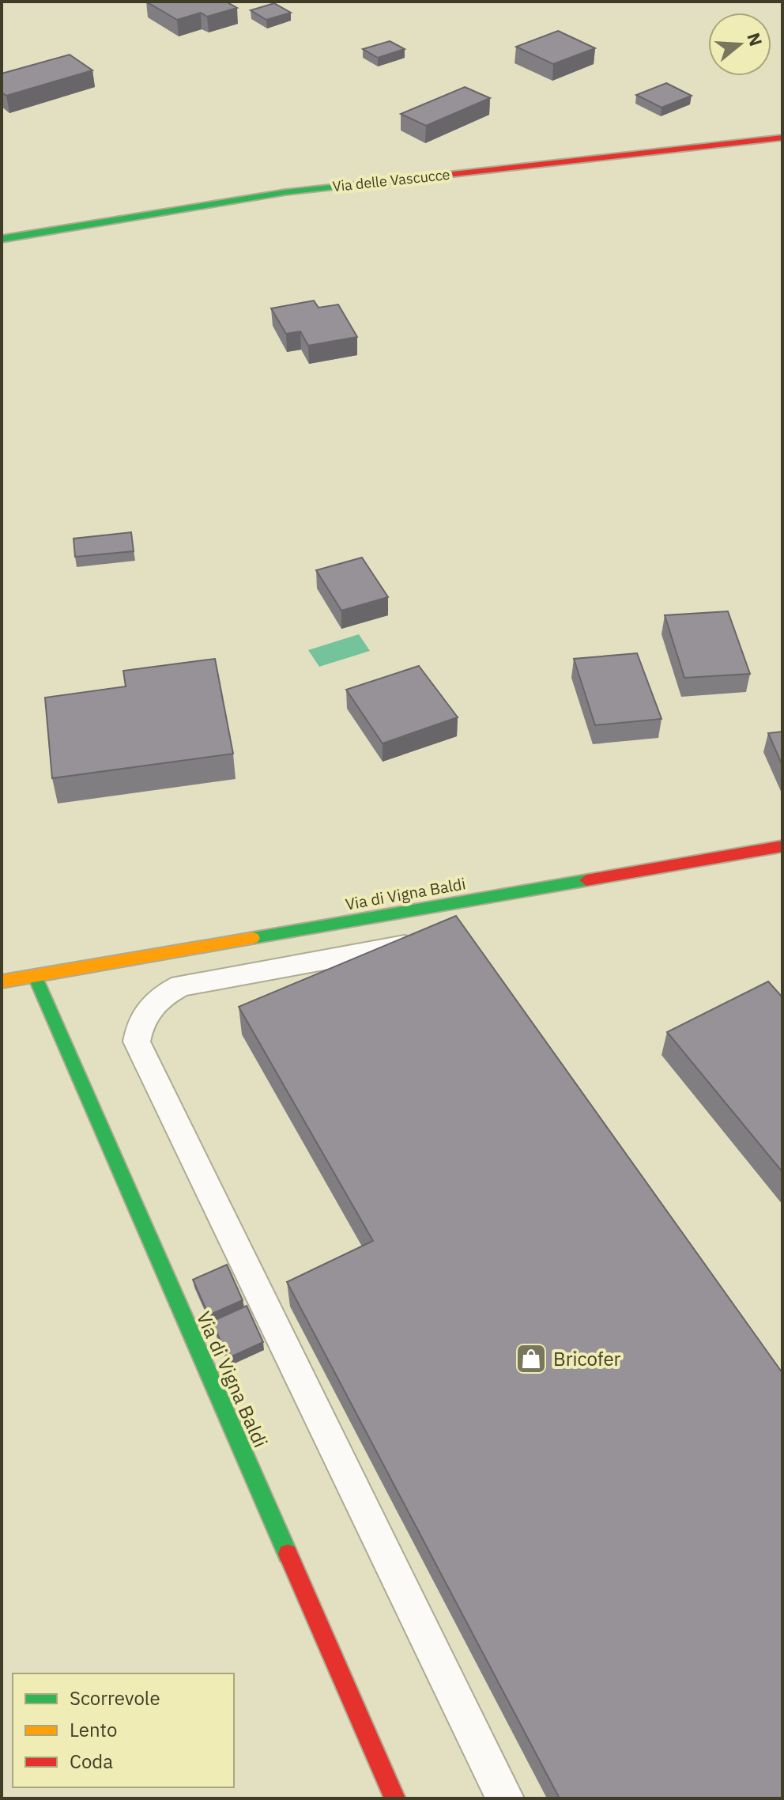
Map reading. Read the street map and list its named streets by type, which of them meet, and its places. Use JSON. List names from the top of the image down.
{
  "streets": {
    "street": ["Via delle Vascucce", "Via di Vigna Baldi"]
  },
  "places": {
    "shop": ["Bricofer"]
  },
  "legend": ["Scorrevole", "Lento", "Coda"],
  "north": "right"
}
